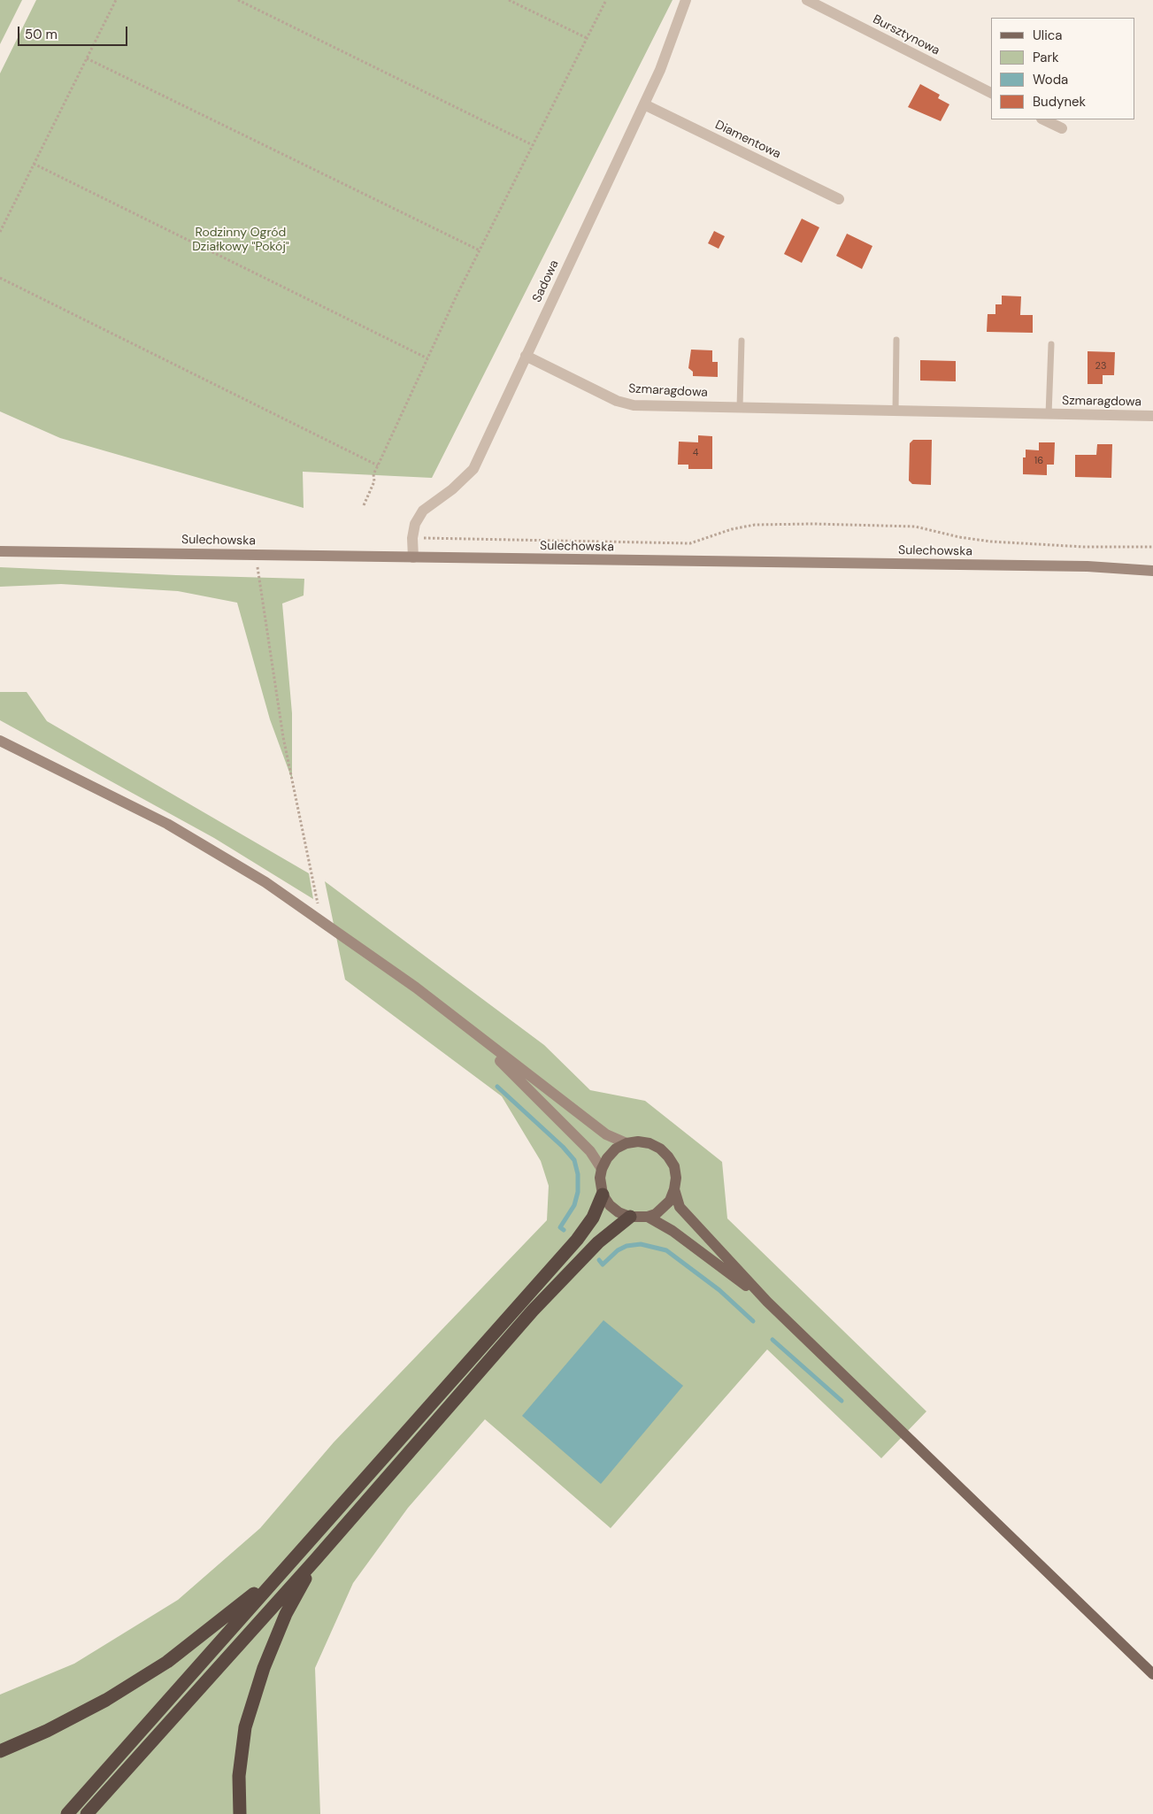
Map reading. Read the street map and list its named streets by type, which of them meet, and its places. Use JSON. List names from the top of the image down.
{
  "streets": {
    "main road": ["Sulechowska"],
    "street": [
      "Bursztynowa",
      "Diamentowa",
      "Sadowa",
      "Szmaragdowa"
    ]
  },
  "crossings": [
    ["Diamentowa", "Sadowa"],
    ["Sadowa", "Szmaragdowa"],
    ["Sadowa", "Sulechowska"]
  ],
  "parks": ["Rodzinny Ogród Działkowy \"Pokój\""],
  "house_numbers": ["23", "4", "16"],
  "legend": [
    "Ulica",
    "Park",
    "Woda",
    "Budynek"
  ],
  "scale_bar": "50 m"
}
